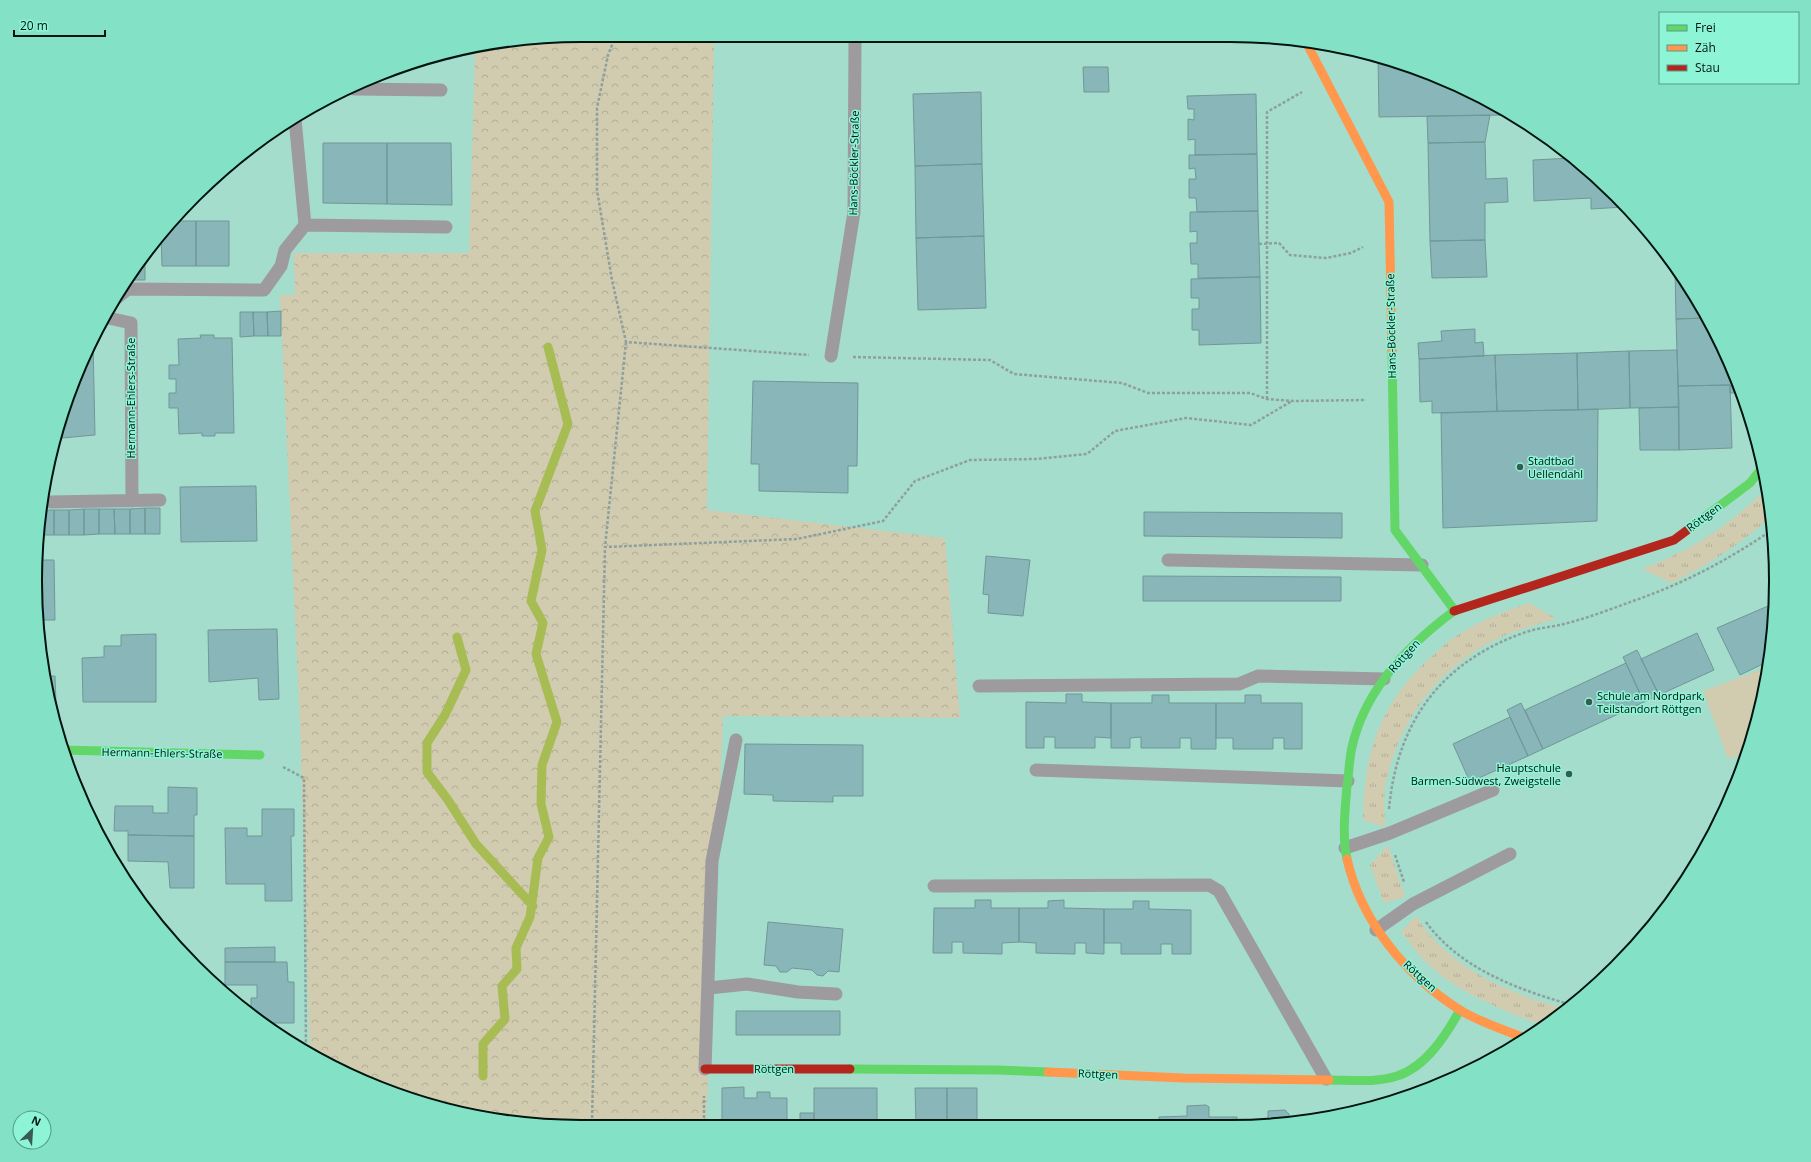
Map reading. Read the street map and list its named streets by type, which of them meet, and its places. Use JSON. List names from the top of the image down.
{
  "streets": {
    "street": ["Hans-Böckler-Straße", "Hermann-Ehlers-Straße", "Röttgen"]
  },
  "crossings": [
    ["Hans-Böckler-Straße", "Röttgen"]
  ],
  "places": ["Stadtbad Uellendahl", "Schule am Nordpark, Teilstandort Röttgen", "Hauptschule Barmen-Südwest, Zweigstelle"],
  "legend": ["Frei", "Zäh", "Stau"],
  "scale_bar": "20 m",
  "north": "top right"
}
